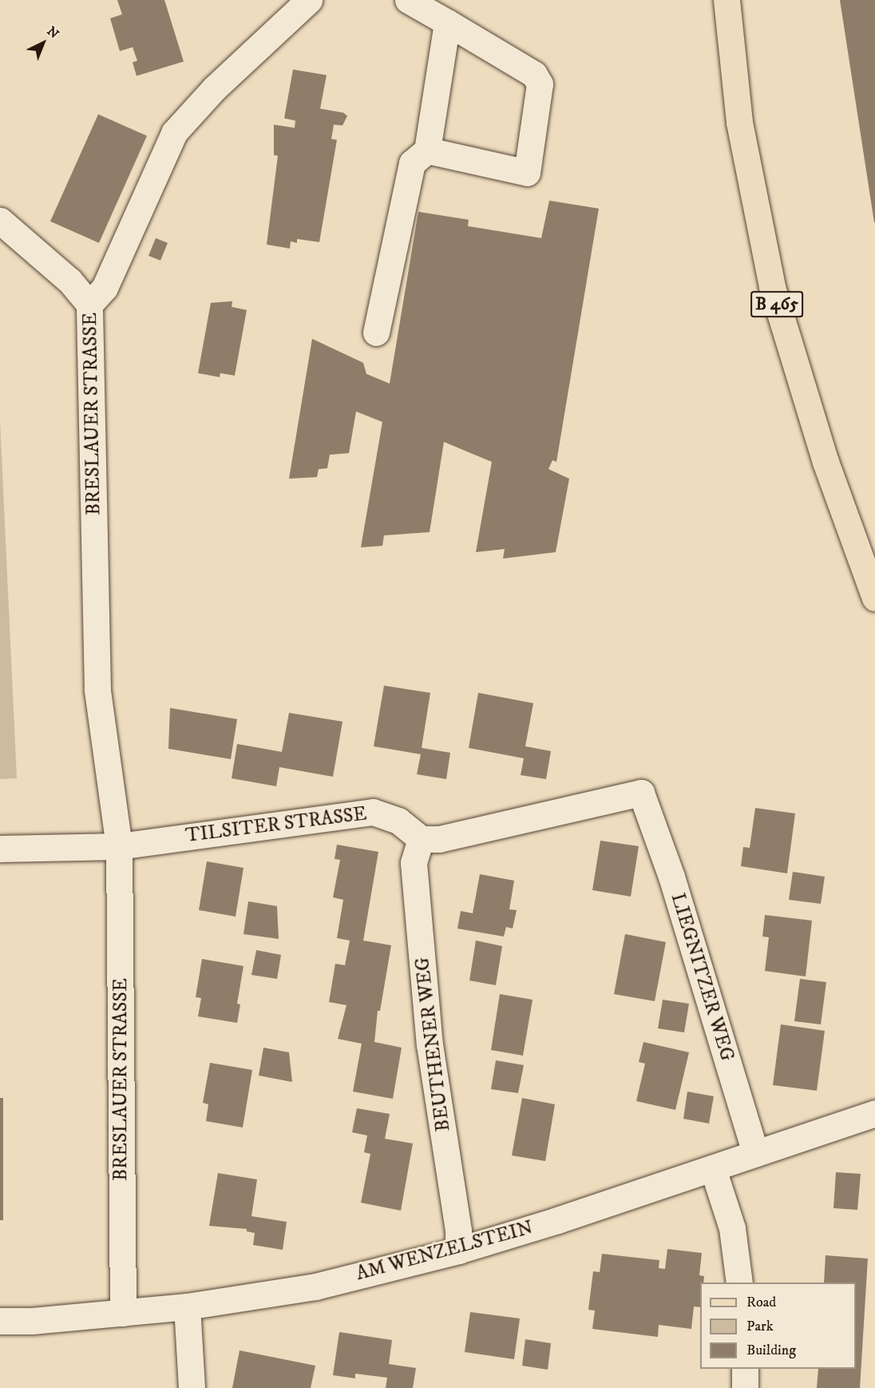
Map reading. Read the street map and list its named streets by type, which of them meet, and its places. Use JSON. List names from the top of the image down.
{
  "streets": {
    "main road": ["B 465"],
    "street": [
      "BRESLAUER STRASSE",
      "TILSITER STRASSE",
      "LIEGNITZER WEG",
      "BEUTHENER WEG",
      "AM WENZELSTEIN"
    ]
  },
  "crossings": [
    ["BRESLAUER STRASSE", "TILSITER STRASSE"],
    ["BRESLAUER STRASSE", "AM WENZELSTEIN"],
    ["TILSITER STRASSE", "LIEGNITZER WEG"],
    ["TILSITER STRASSE", "BEUTHENER WEG"],
    ["LIEGNITZER WEG", "BEUTHENER WEG"],
    ["LIEGNITZER WEG", "AM WENZELSTEIN"],
    ["BEUTHENER WEG", "AM WENZELSTEIN"]
  ],
  "legend": ["Road", "Park", "Building"],
  "north": "top right"
}
